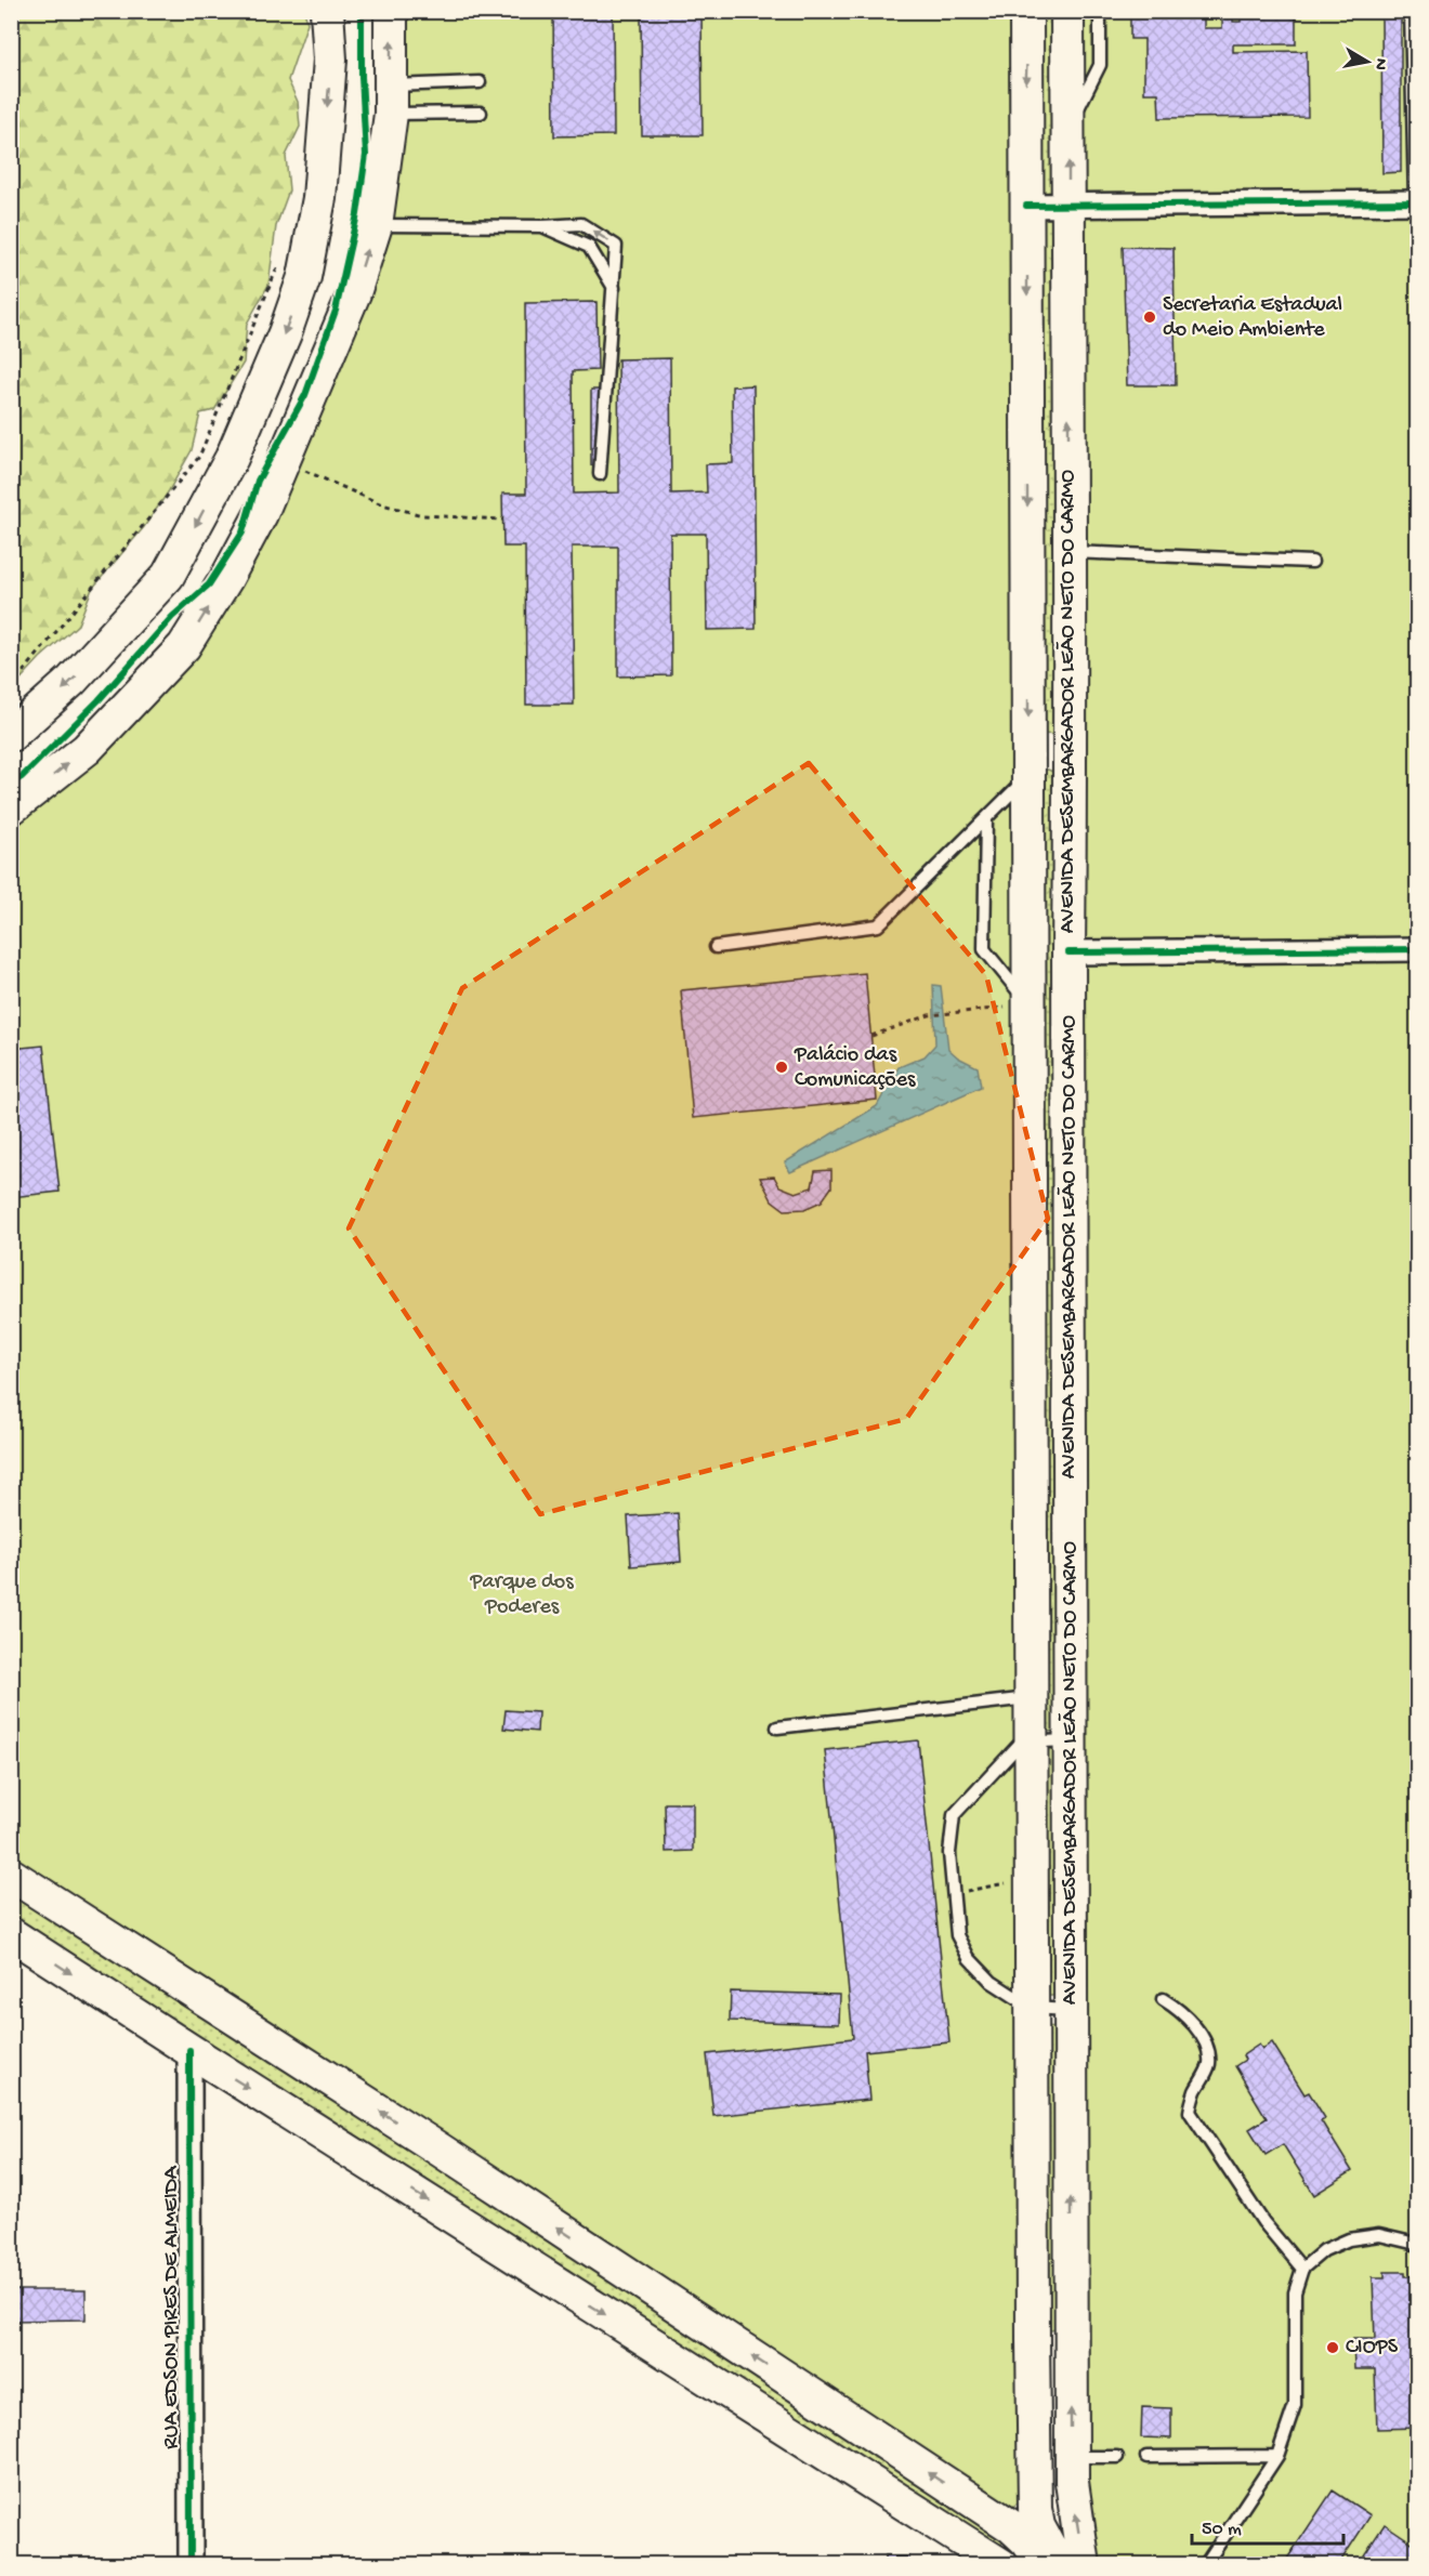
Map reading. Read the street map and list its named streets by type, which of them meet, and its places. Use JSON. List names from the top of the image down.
{
  "streets": {
    "main road": ["AVENIDA DESEMBARGADOR LEÃO NETO DO CARMO"],
    "street": ["RUA EDSON PIRES DE ALMEIDA"]
  },
  "parks": ["Parque dos Poderes"],
  "places": ["Secretaria Estadual do Meio Ambiente", "Palácio das Comunicações", "CIOPS"],
  "scale_bar": "50 m",
  "north": "right"
}
